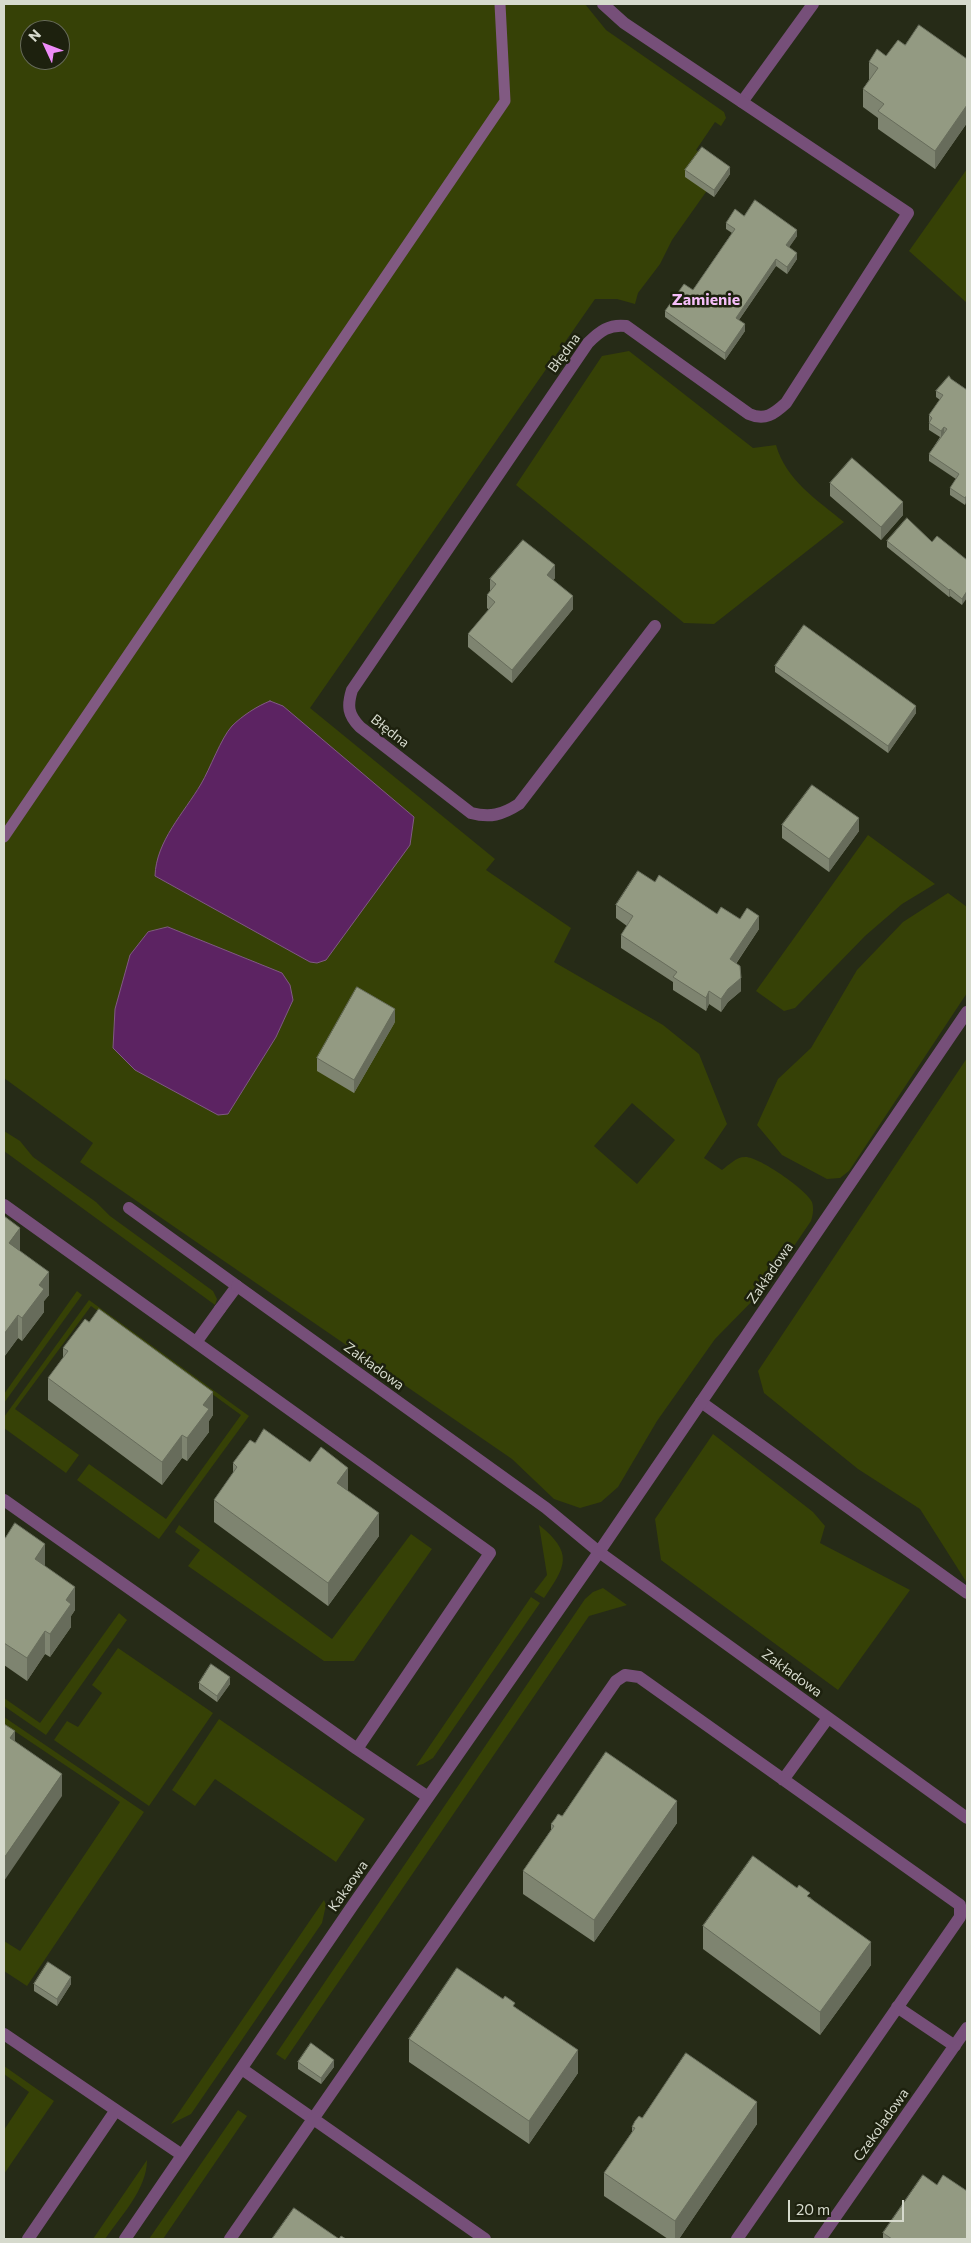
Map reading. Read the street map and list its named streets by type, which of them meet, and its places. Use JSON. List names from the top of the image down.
{
  "streets": {
    "street": [
      "Błędna",
      "Zakładowa",
      "Kakaowa",
      "Czekoladowa"
    ]
  },
  "crossings": [
    ["Zakładowa", "Kakaowa"]
  ],
  "districts": ["Zamienie"],
  "scale_bar": "20 m",
  "north": "top left"
}
